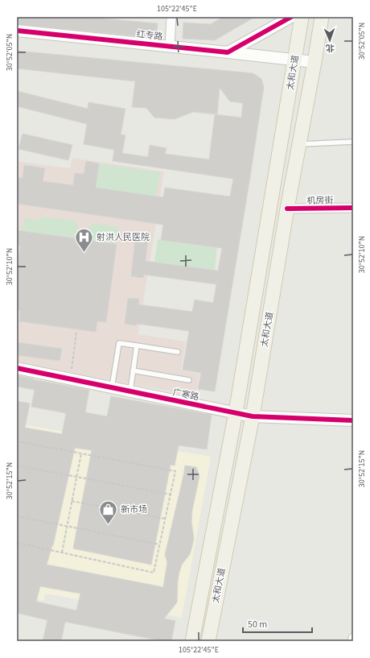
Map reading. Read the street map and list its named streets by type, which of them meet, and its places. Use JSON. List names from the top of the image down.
{
  "streets": {
    "main road": ["太和大道"],
    "street": ["红专路", "机房街", "广寒路"]
  },
  "crossings": [
    ["红专路", "太和大道"],
    ["太和大道", "机房街"],
    ["太和大道", "广寒路"]
  ],
  "places": {
    "hospital": ["射洪人民医院"],
    "shop": ["新市场"]
  },
  "scale_bar": "50 m",
  "north": "bottom",
  "coordinates": [
    "105°22'45\"E",
    "30°52'05\"N",
    "30°52'10\"N",
    "30°52'15\"N"
  ]
}
